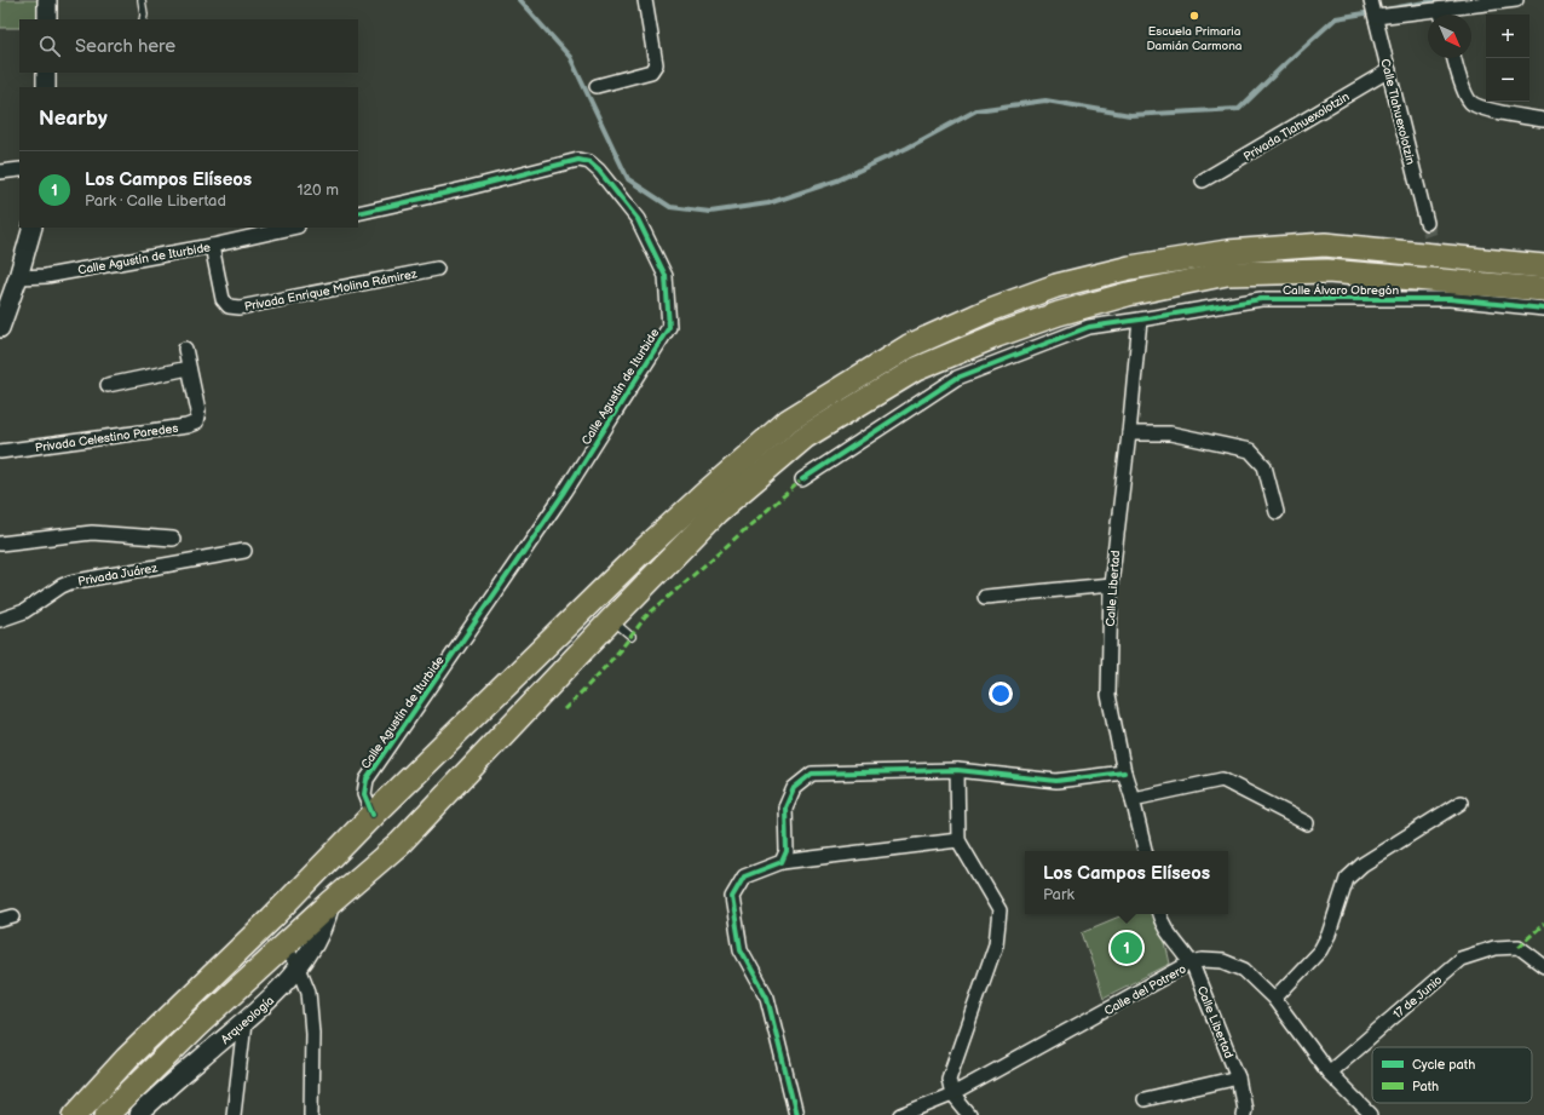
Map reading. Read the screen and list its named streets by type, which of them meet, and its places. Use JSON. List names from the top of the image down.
{
  "streets": {
    "main road": ["Arqueología"],
    "street": [
      "Calle Tlahuexolotzin",
      "Privada Tlahuexolotzin",
      "Calle Agustín de Iturbide",
      "Privada Enrique Molina Rámirez",
      "Calle Álvaro Obregón",
      "Privada Celestino Paredes",
      "Privada Juárez",
      "Calle Libertad",
      "Calle del Potrero",
      "17 de Junio"
    ]
  },
  "crossings": [
    ["Calle Tlahuexolotzin", "Privada Tlahuexolotzin"],
    ["Calle Agustín de Iturbide", "Privada Enrique Molina Rámirez"],
    ["Calle Álvaro Obregón", "Calle Libertad"],
    ["Calle Libertad", "Calle del Potrero"],
    ["Calle del Potrero", "17 de Junio"]
  ],
  "places": ["Escuela Primaria Damián Carmona"],
  "legend": ["Cycle path", "Path"],
  "north": "bottom right",
  "page": {
    "map_buttons": ["+", "−"],
    "search": "Search here",
    "heading": "Nearby",
    "list": [
      {
        "mark": "1",
        "name": "Los Campos Elíseos",
        "note": "Park · Calle Libertad",
        "value": "120 m"
      }
    ],
    "popup": ["Los Campos Elíseos", "Park"],
    "pins": "1"
  }
}
